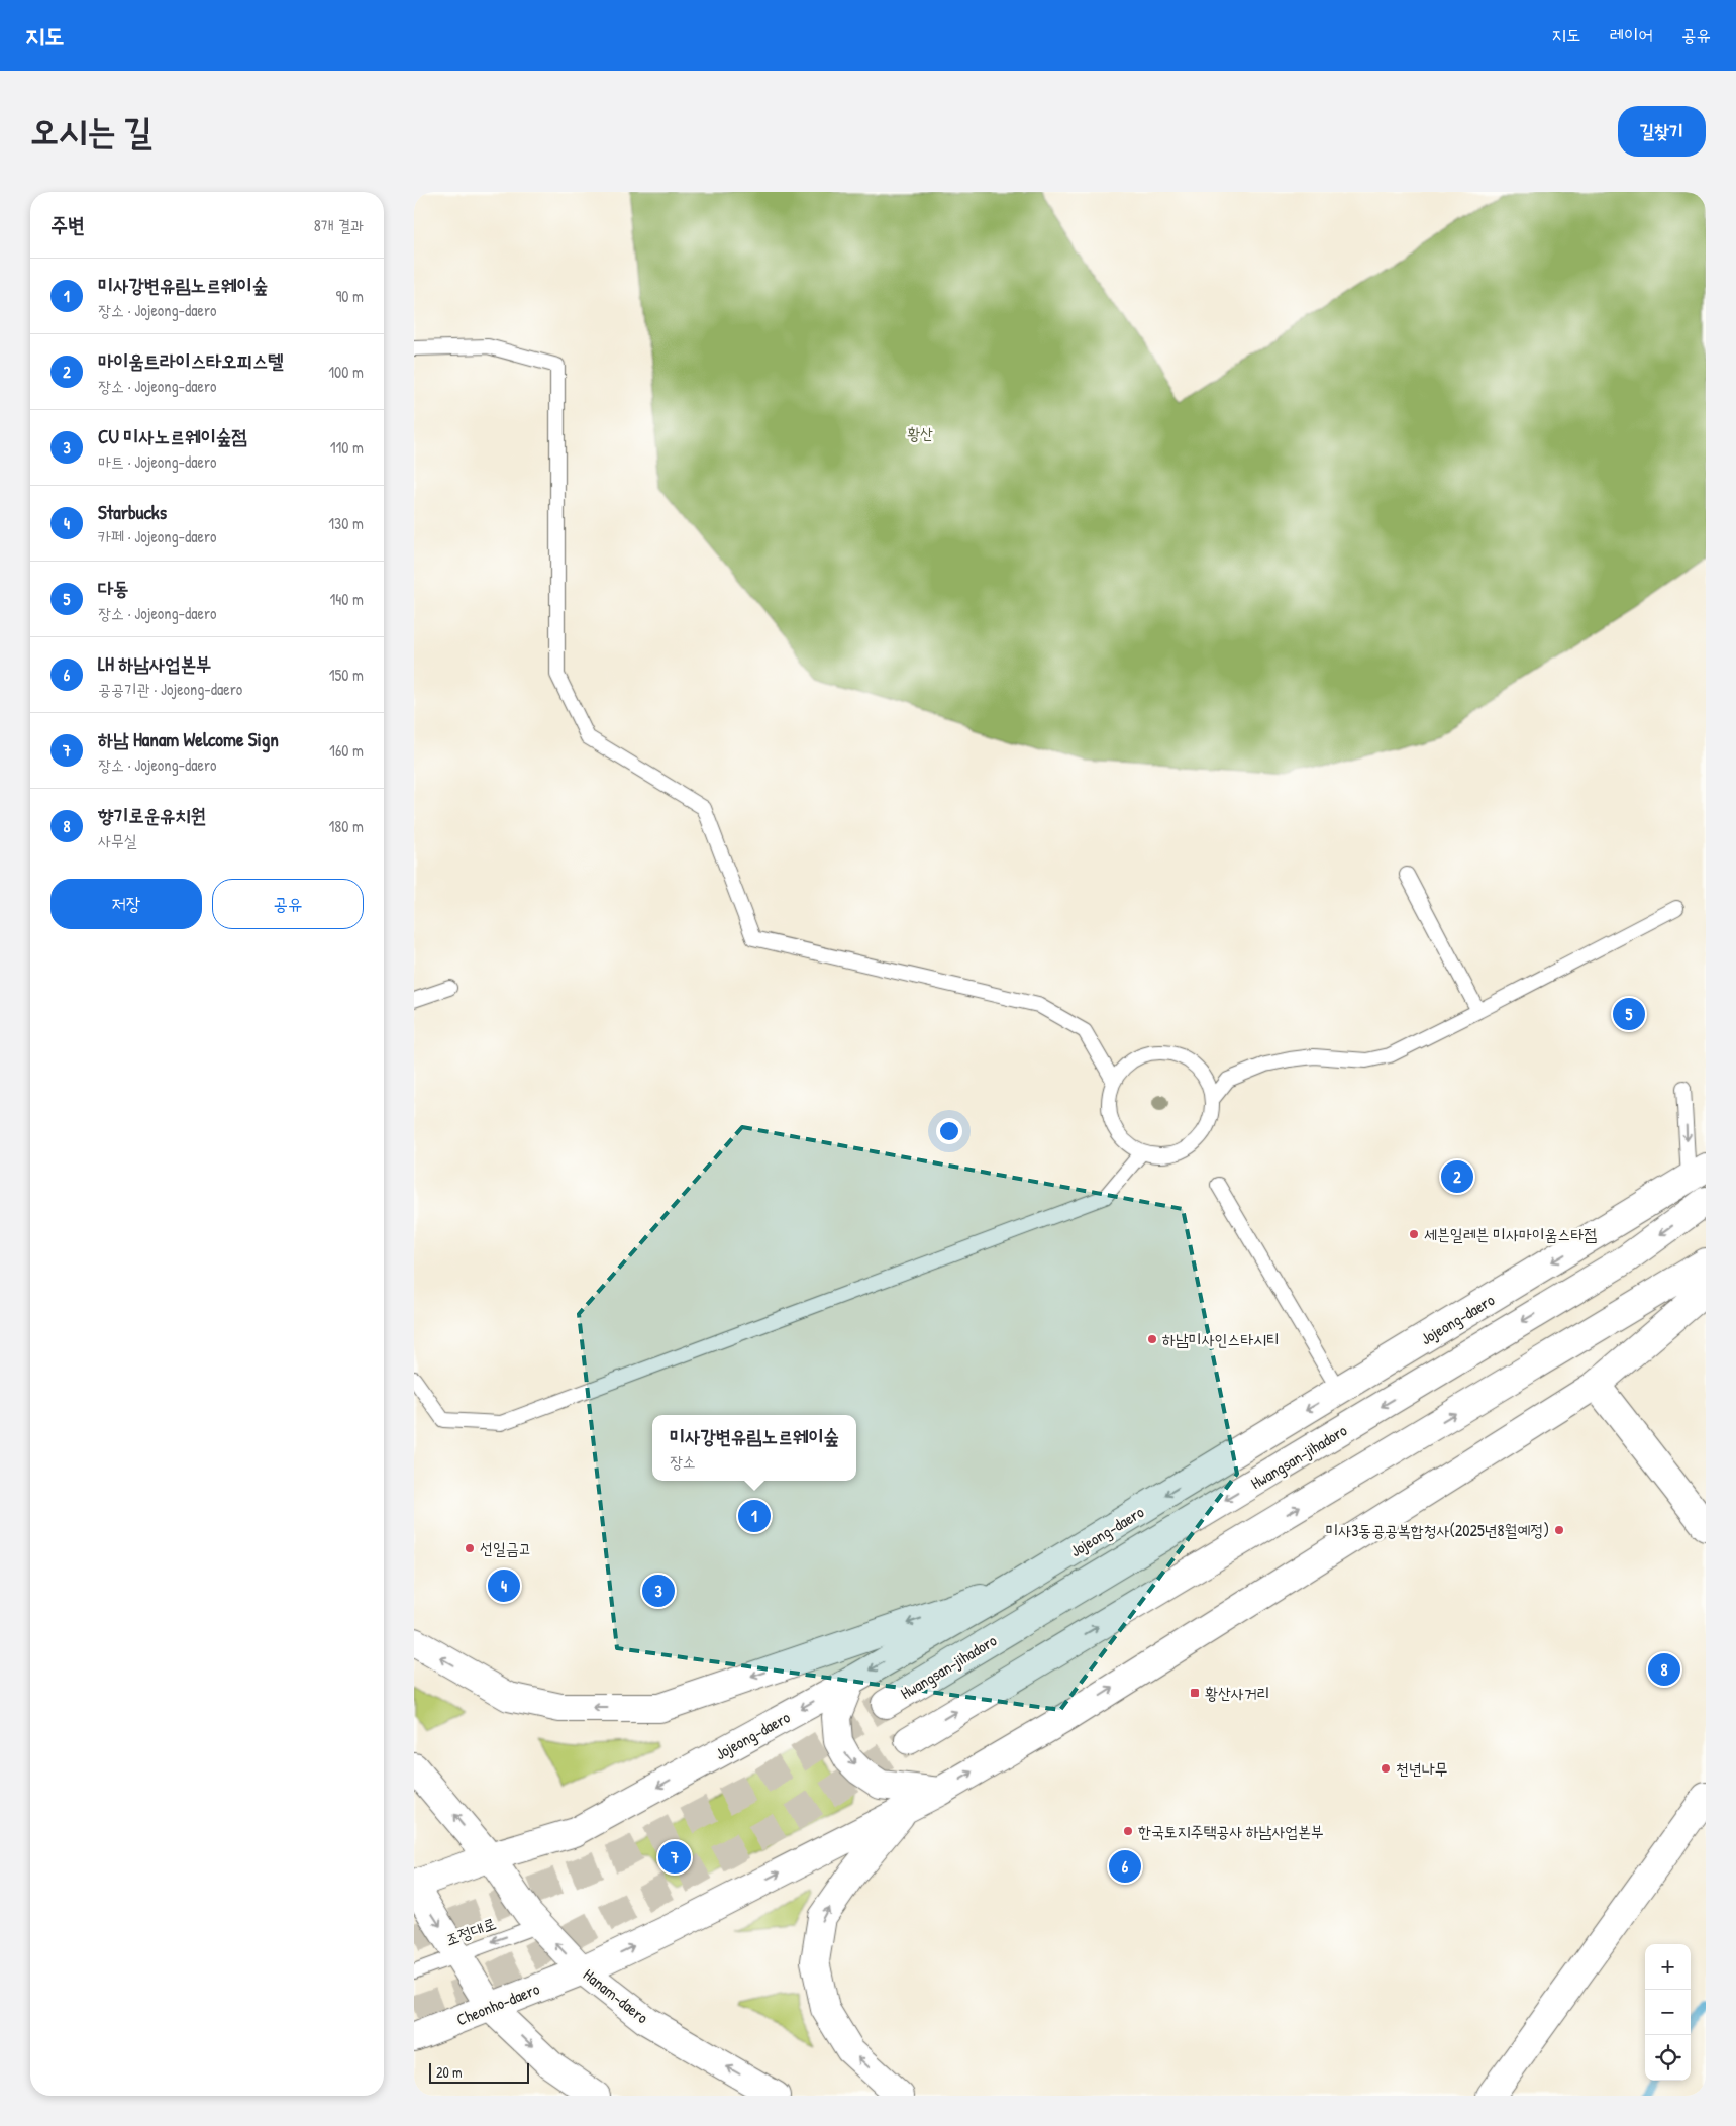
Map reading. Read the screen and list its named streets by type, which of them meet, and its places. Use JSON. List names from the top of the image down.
{
  "streets": {
    "main road": [
      "Jojeong-daero",
      "Hwangsan-jihadoro",
      "Hanam-daero",
      "Cheonho-daero"
    ],
    "lane": ["조정대로"]
  },
  "crossings": [
    ["Jojeong-daero", "Hanam-daero"],
    ["조정대로", "Hanam-daero"],
    ["Hanam-daero", "Cheonho-daero"]
  ],
  "one_way": ["조정대로"],
  "parks": ["황산"],
  "places": {
    "other": [
      "세븐일레븐 미사마이움스타점",
      "하남미사인스타시티",
      "미사3동공공복합청사(2025년8월예정)",
      "선일금고",
      "천년나무",
      "한국토지주택공사 하남사업본부"
    ],
    "transit": ["황산사거리"]
  },
  "scale_bar": "20 m",
  "page": {
    "header": "지도",
    "nav": ["지도", "레이어", "공유"],
    "buttons": [
      "길찾기",
      ["저장", "공유"]
    ],
    "title": "오시는 길",
    "heading": ["주변", "8개 결과"],
    "list": [
      {
        "mark": "1",
        "name": "미사강변유림노르웨이숲",
        "note": "장소 · Jojeong-daero",
        "value": "90 m"
      },
      {
        "mark": "2",
        "name": "마이움트라이스타오피스텔",
        "note": "장소 · Jojeong-daero",
        "value": "100 m"
      },
      {
        "mark": "3",
        "name": "CU 미사노르웨이숲점",
        "note": "마트 · Jojeong-daero",
        "value": "110 m"
      },
      {
        "mark": "4",
        "name": "Starbucks",
        "note": "카페 · Jojeong-daero",
        "value": "130 m"
      },
      {
        "mark": "5",
        "name": "다동",
        "note": "장소 · Jojeong-daero",
        "value": "140 m"
      },
      {
        "mark": "6",
        "name": "LH 하남사업본부",
        "note": "공공기관 · Jojeong-daero",
        "value": "150 m"
      },
      {
        "mark": "7",
        "name": "하남 Hanam Welcome Sign",
        "note": "장소 · Jojeong-daero",
        "value": "160 m"
      },
      {
        "mark": "8",
        "name": "향기로운유치원",
        "note": "사무실",
        "value": "180 m"
      }
    ],
    "pins": [
      "5",
      "2",
      "1",
      "4",
      "3",
      "8",
      "7",
      "6"
    ],
    "popup": ["미사강변유림노르웨이숲", "장소"],
    "map_buttons": ["+", "−"],
    "scale": "20 m"
  }
}
